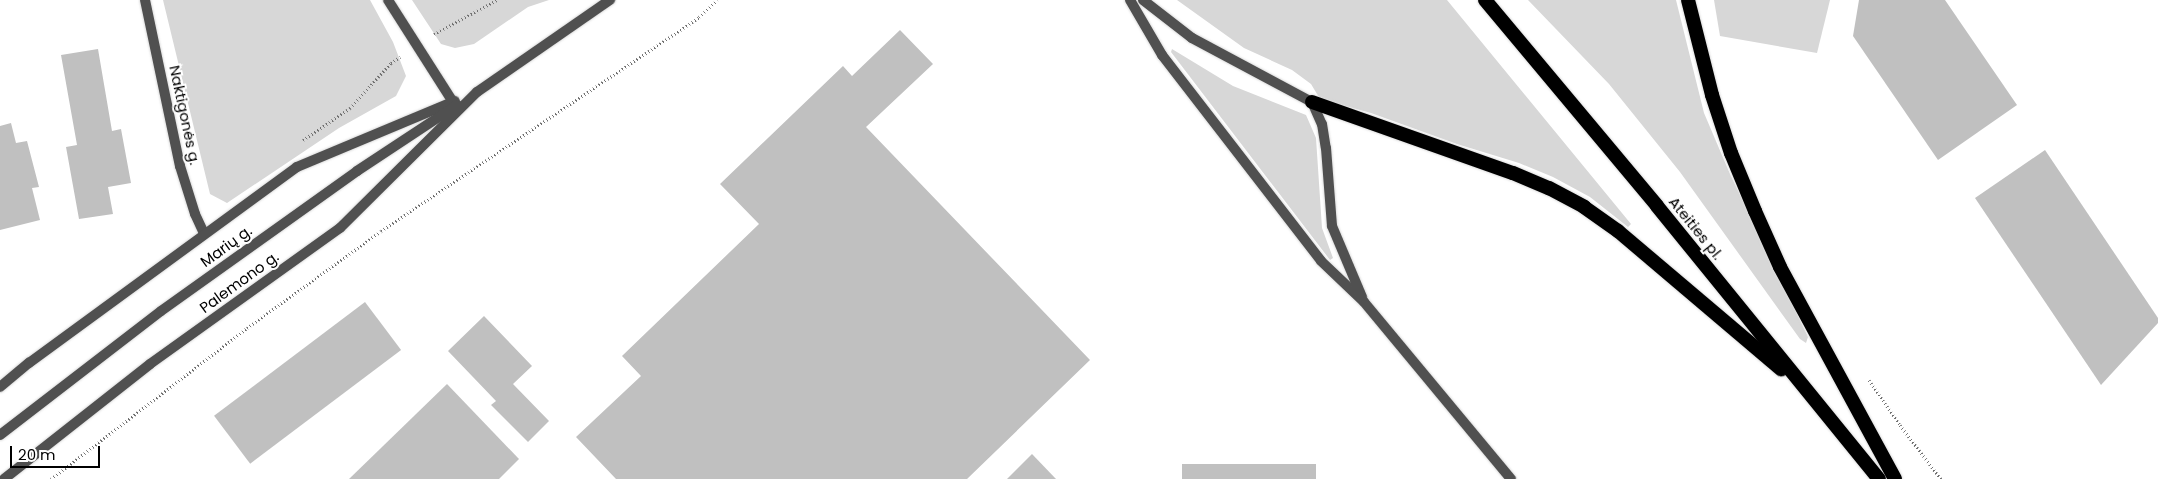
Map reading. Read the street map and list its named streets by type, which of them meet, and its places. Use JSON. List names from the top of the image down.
{
  "streets": {
    "highway": ["Ateities pl."],
    "street": ["Naktigonės g.", "Marių g.", "Palemono g."]
  },
  "crossings": [
    ["Naktigonės g.", "Palemono g."],
    ["Marių g.", "Palemono g."]
  ],
  "scale_bar": "20 m"
}
